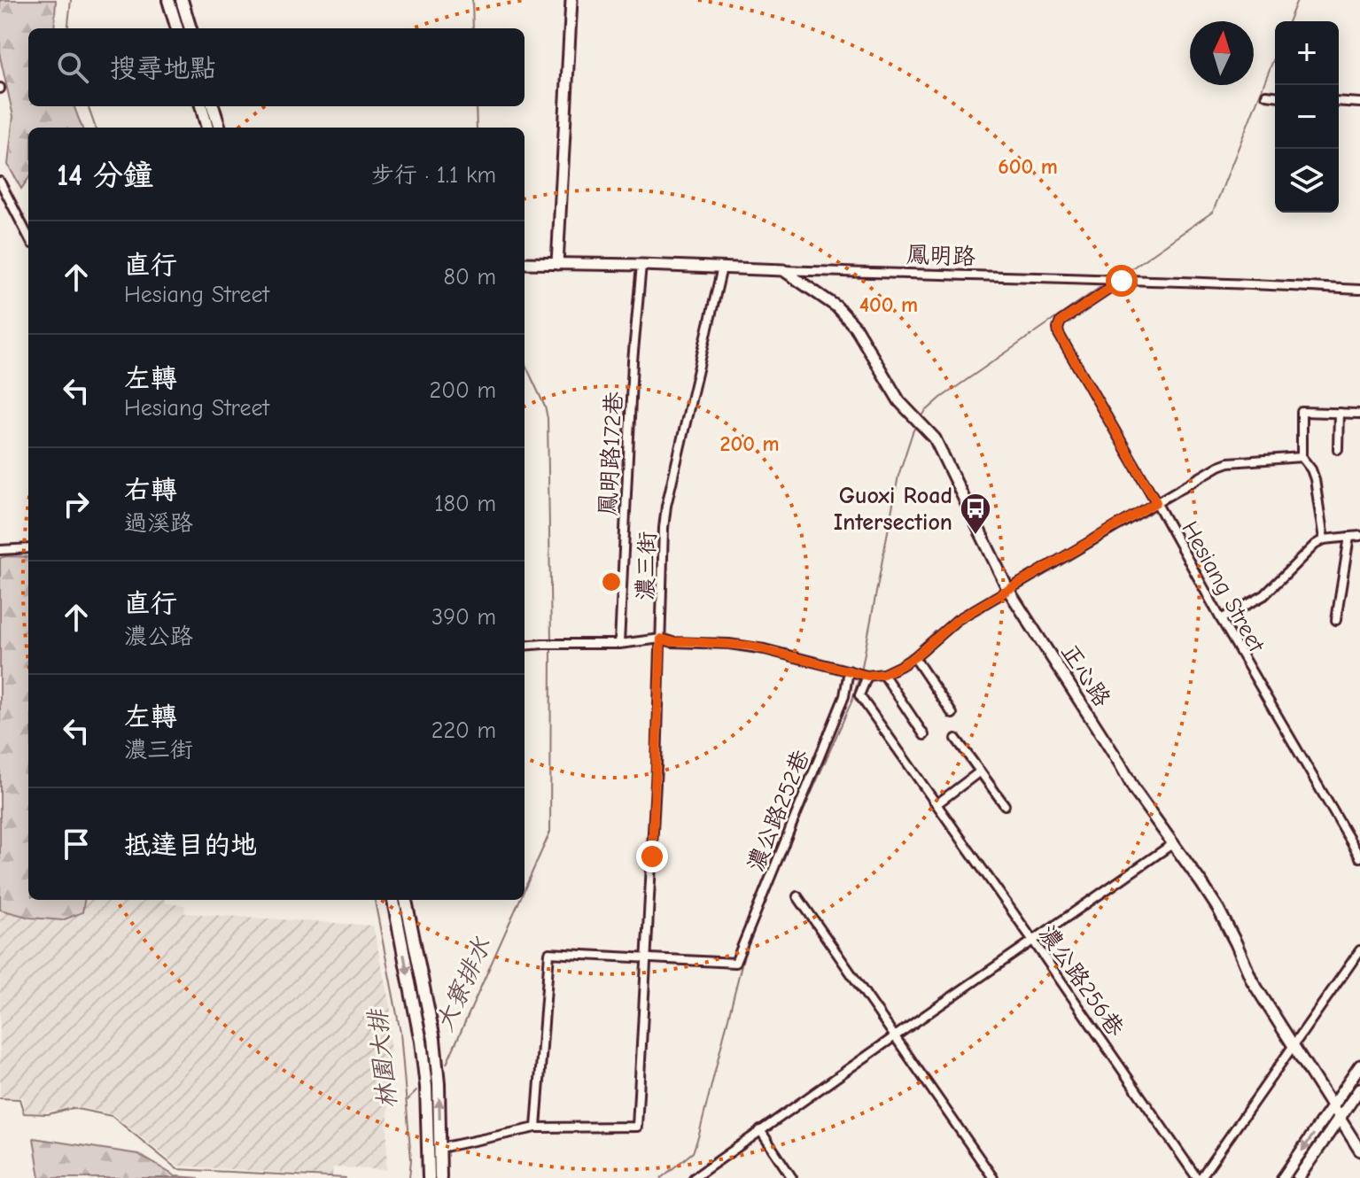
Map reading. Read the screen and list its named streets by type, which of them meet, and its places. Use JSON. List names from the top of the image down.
{
  "streets": {
    "street": [
      "鳳明路",
      "鳳明路172巷",
      "濃三街",
      "Hesiang Street",
      "正心路",
      "濃公路252巷",
      "濃公路256巷"
    ]
  },
  "crossings": [
    ["鳳明路", "鳳明路172巷"],
    ["鳳明路", "濃三街"],
    ["鳳明路", "Hesiang Street"],
    ["鳳明路", "正心路"],
    ["濃三街", "濃公路252巷"],
    ["濃公路252巷", "濃公路256巷"]
  ],
  "water": ["大寮排水", "林園大排"],
  "places": {
    "bus stop": ["Guoxi Road Intersection"]
  },
  "north": "top",
  "page": {
    "map_buttons": ["+", "−"],
    "search": "搜尋地點",
    "heading": ["14 分鐘", "步行 · 1.1 km"],
    "list": [
      ["直行", "Hesiang Street", "80 m"],
      ["左轉", "Hesiang Street", "200 m"],
      ["右轉", "過溪路", "180 m"],
      ["直行", "濃公路", "390 m"],
      ["左轉", "濃三街", "220 m"],
      "抵達目的地"
    ]
  },
  "rings": ["600 m", "400 m", "200 m"]
}
